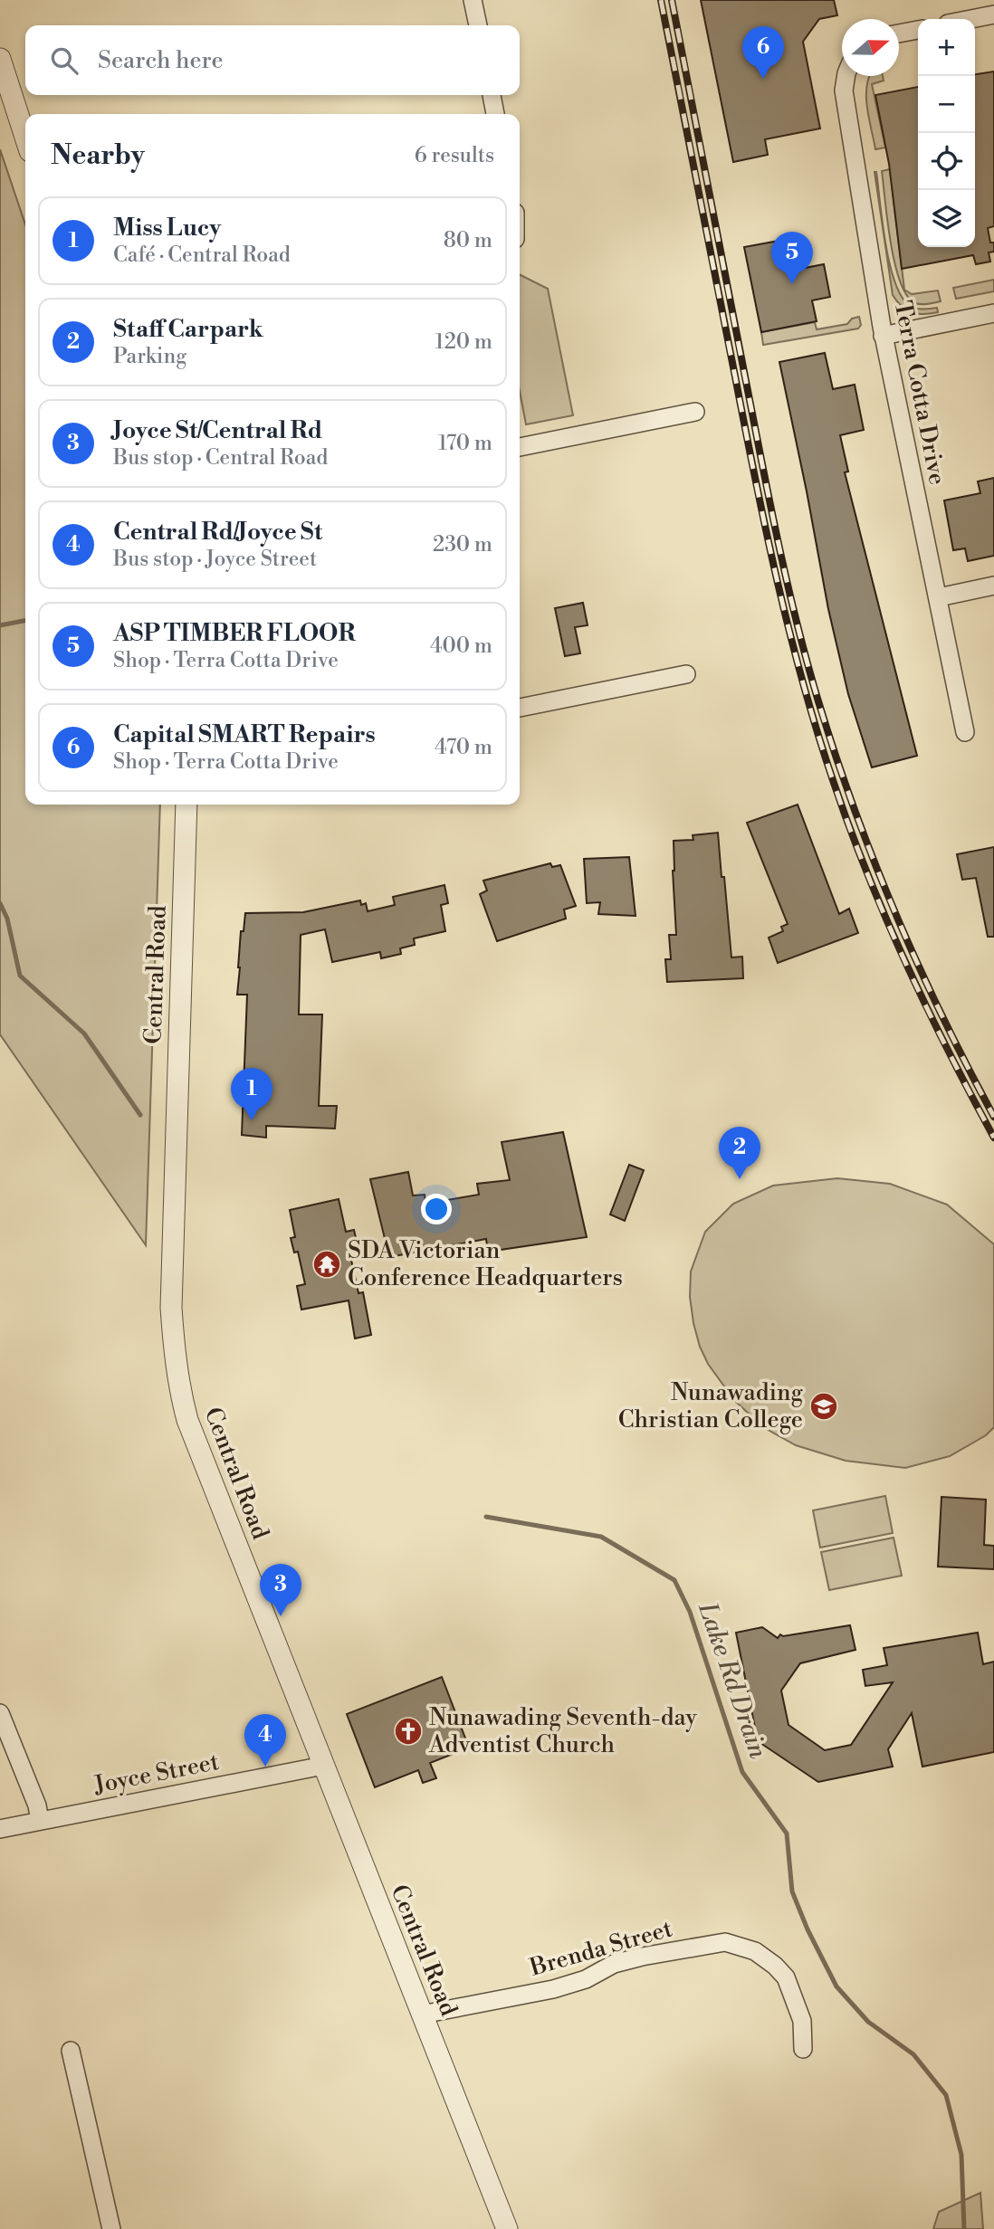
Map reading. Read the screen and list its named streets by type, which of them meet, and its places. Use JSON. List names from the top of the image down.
{
  "streets": {
    "street": [
      "Terra Cotta Drive",
      "Central Road",
      "Joyce Street",
      "Brenda Street"
    ]
  },
  "crossings": [
    ["Central Road", "Joyce Street"],
    ["Central Road", "Brenda Street"]
  ],
  "water": ["Lake Rd Drain"],
  "places": {
    "temple": ["SDA Victorian Conference Headquarters"],
    "school or university": ["Nunawading Christian College"],
    "church": ["Nunawading Seventh-day Adventist Church"]
  },
  "north": "right",
  "page": {
    "map_buttons": ["+", "−"],
    "search": "Search here",
    "pins": [
      "6",
      "5",
      "1",
      "2",
      "3",
      "4"
    ],
    "heading": ["Nearby", "6 results"],
    "list": [
      {
        "mark": "1",
        "name": "Miss Lucy",
        "note": "Café · Central Road",
        "value": "80 m"
      },
      {
        "mark": "2",
        "name": "Staff Carpark",
        "note": "Parking",
        "value": "120 m"
      },
      {
        "mark": "3",
        "name": "Joyce St/Central Rd",
        "note": "Bus stop · Central Road",
        "value": "170 m"
      },
      {
        "mark": "4",
        "name": "Central Rd/Joyce St",
        "note": "Bus stop · Joyce Street",
        "value": "230 m"
      },
      {
        "mark": "5",
        "name": "ASP TIMBER FLOOR",
        "note": "Shop · Terra Cotta Drive",
        "value": "400 m"
      },
      {
        "mark": "6",
        "name": "Capital SMART Repairs",
        "note": "Shop · Terra Cotta Drive",
        "value": "470 m"
      }
    ]
  }
}
